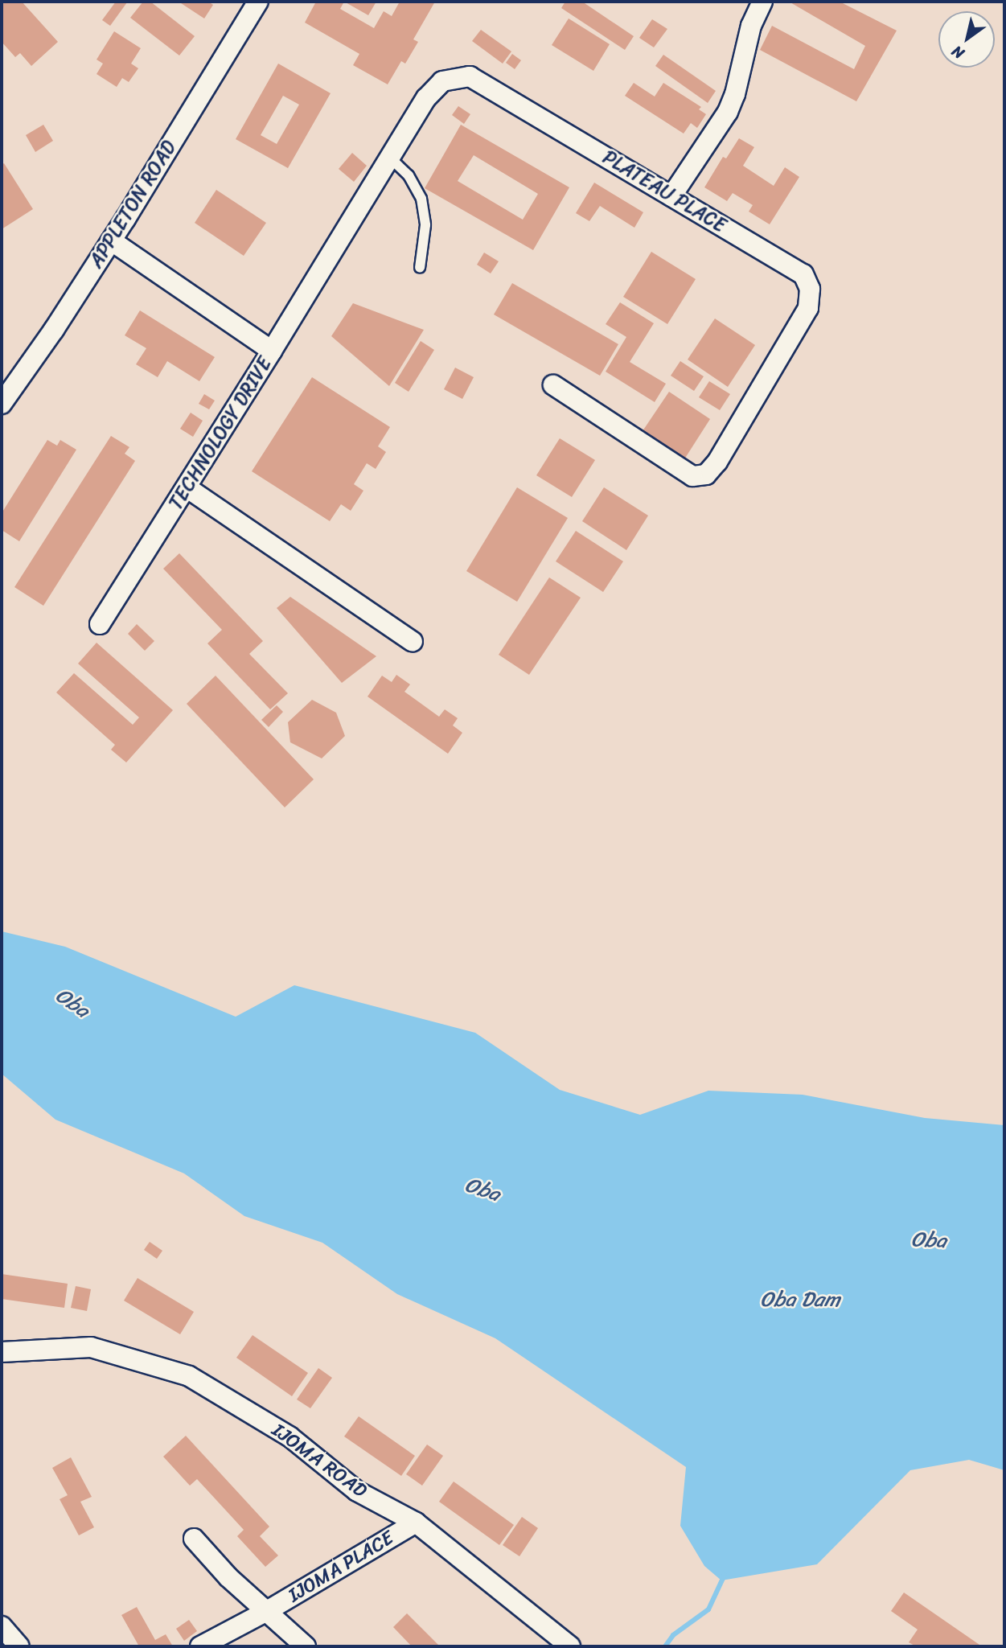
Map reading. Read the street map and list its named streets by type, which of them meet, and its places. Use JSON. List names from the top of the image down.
{
  "streets": {
    "street": [
      "PLATEAU PLACE",
      "APPLETON ROAD",
      "TECHNOLOGY DRIVE",
      "IJOMA ROAD",
      "IJOMA PLACE"
    ]
  },
  "crossings": [
    ["PLATEAU PLACE", "TECHNOLOGY DRIVE"],
    ["APPLETON ROAD", "TECHNOLOGY DRIVE"],
    ["IJOMA ROAD", "IJOMA PLACE"]
  ],
  "water": ["Oba", "Oba Dam"],
  "north": "bottom left"
}
